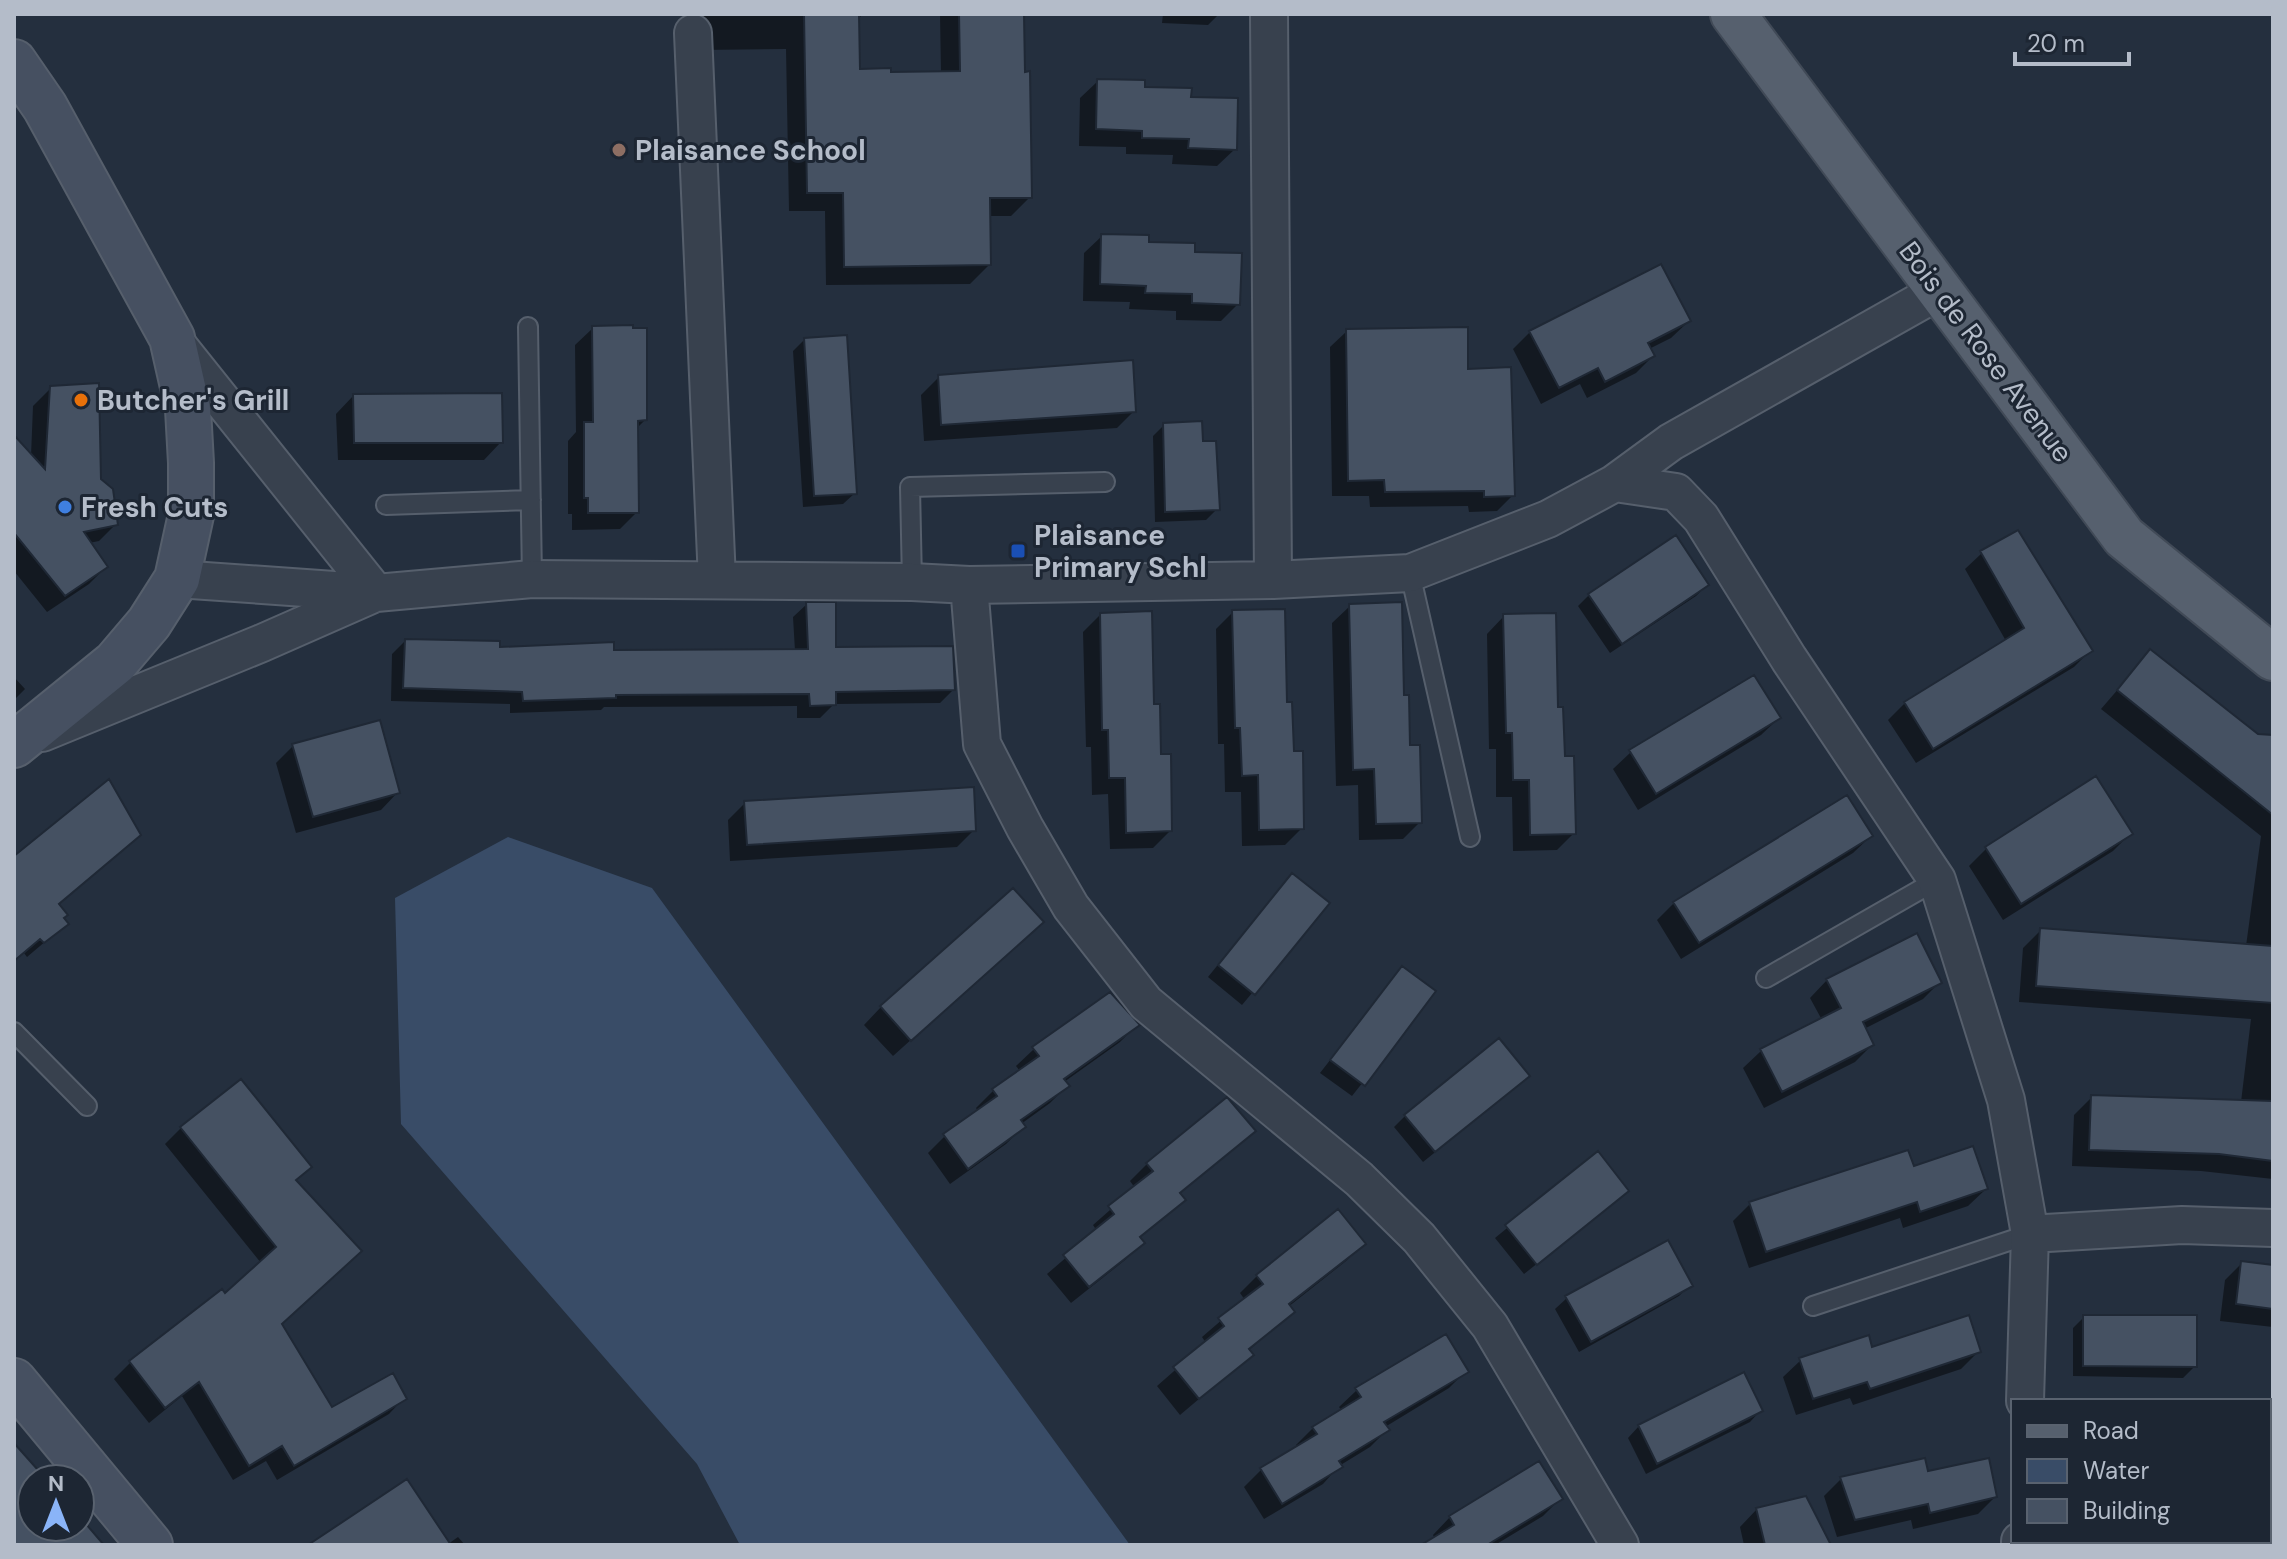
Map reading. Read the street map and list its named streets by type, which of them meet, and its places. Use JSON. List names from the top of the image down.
{
  "streets": {
    "main road": ["Bois de Rose Avenue"]
  },
  "places": {
    "other": ["Plaisance School", "Butcher's Grill", "Fresh Cuts"],
    "transit": ["Plaisance Primary Schl"]
  },
  "legend": ["Road", "Water", "Building"],
  "scale_bar": "20 m",
  "north": "top"
}
